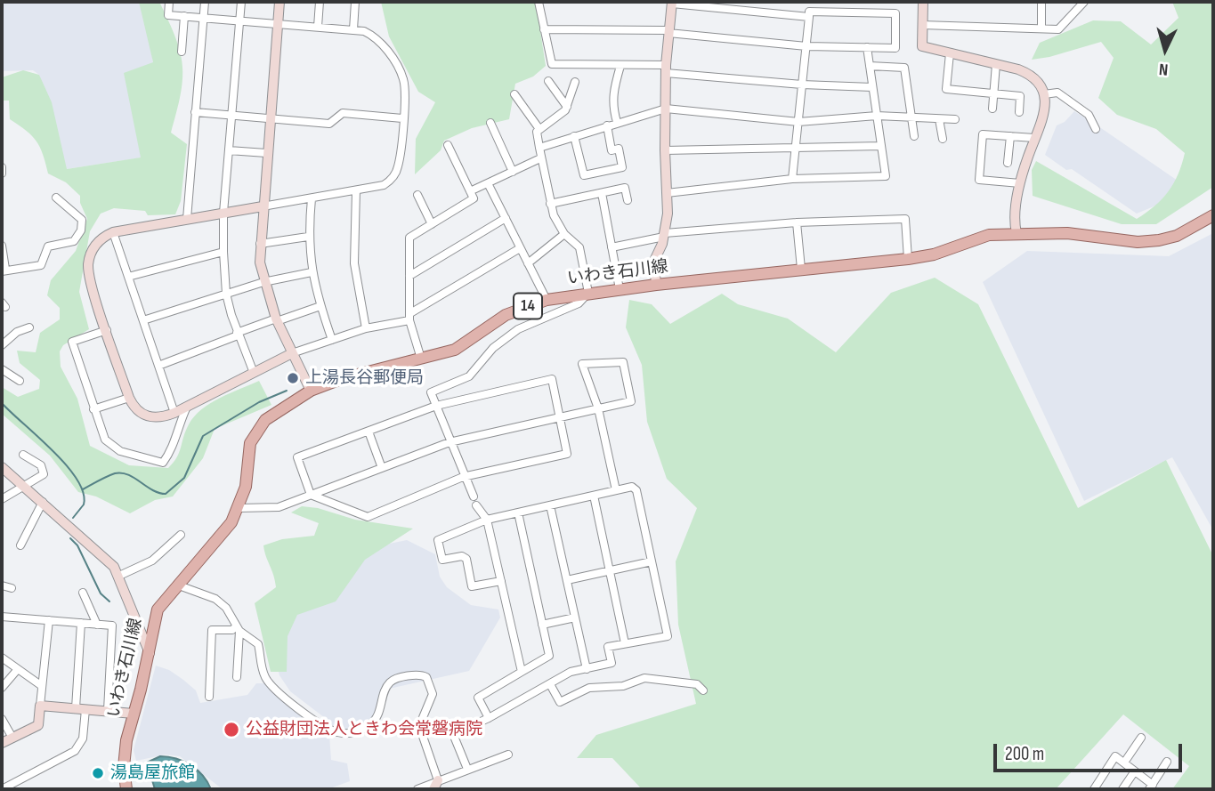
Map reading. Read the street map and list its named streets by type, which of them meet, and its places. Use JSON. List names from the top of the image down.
{
  "streets": {
    "main road": ["いわき石川線", "14"]
  },
  "places": ["上湯長谷郵便局", "公益財団法人ときわ会常磐病院", "湯島屋旅館"],
  "scale_bar": "200 m",
  "north": "bottom"
}
